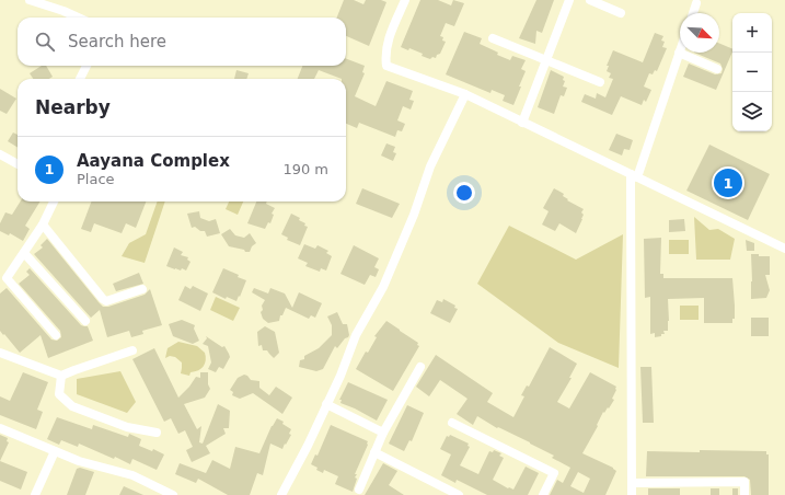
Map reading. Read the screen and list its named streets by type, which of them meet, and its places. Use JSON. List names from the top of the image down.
{
  "north": "bottom right",
  "page": {
    "map_buttons": ["+", "−"],
    "search": "Search here",
    "heading": "Nearby",
    "list": [
      {
        "mark": "1",
        "name": "Aayana Complex",
        "note": "Place",
        "value": "190 m"
      }
    ],
    "pins": "1"
  }
}
